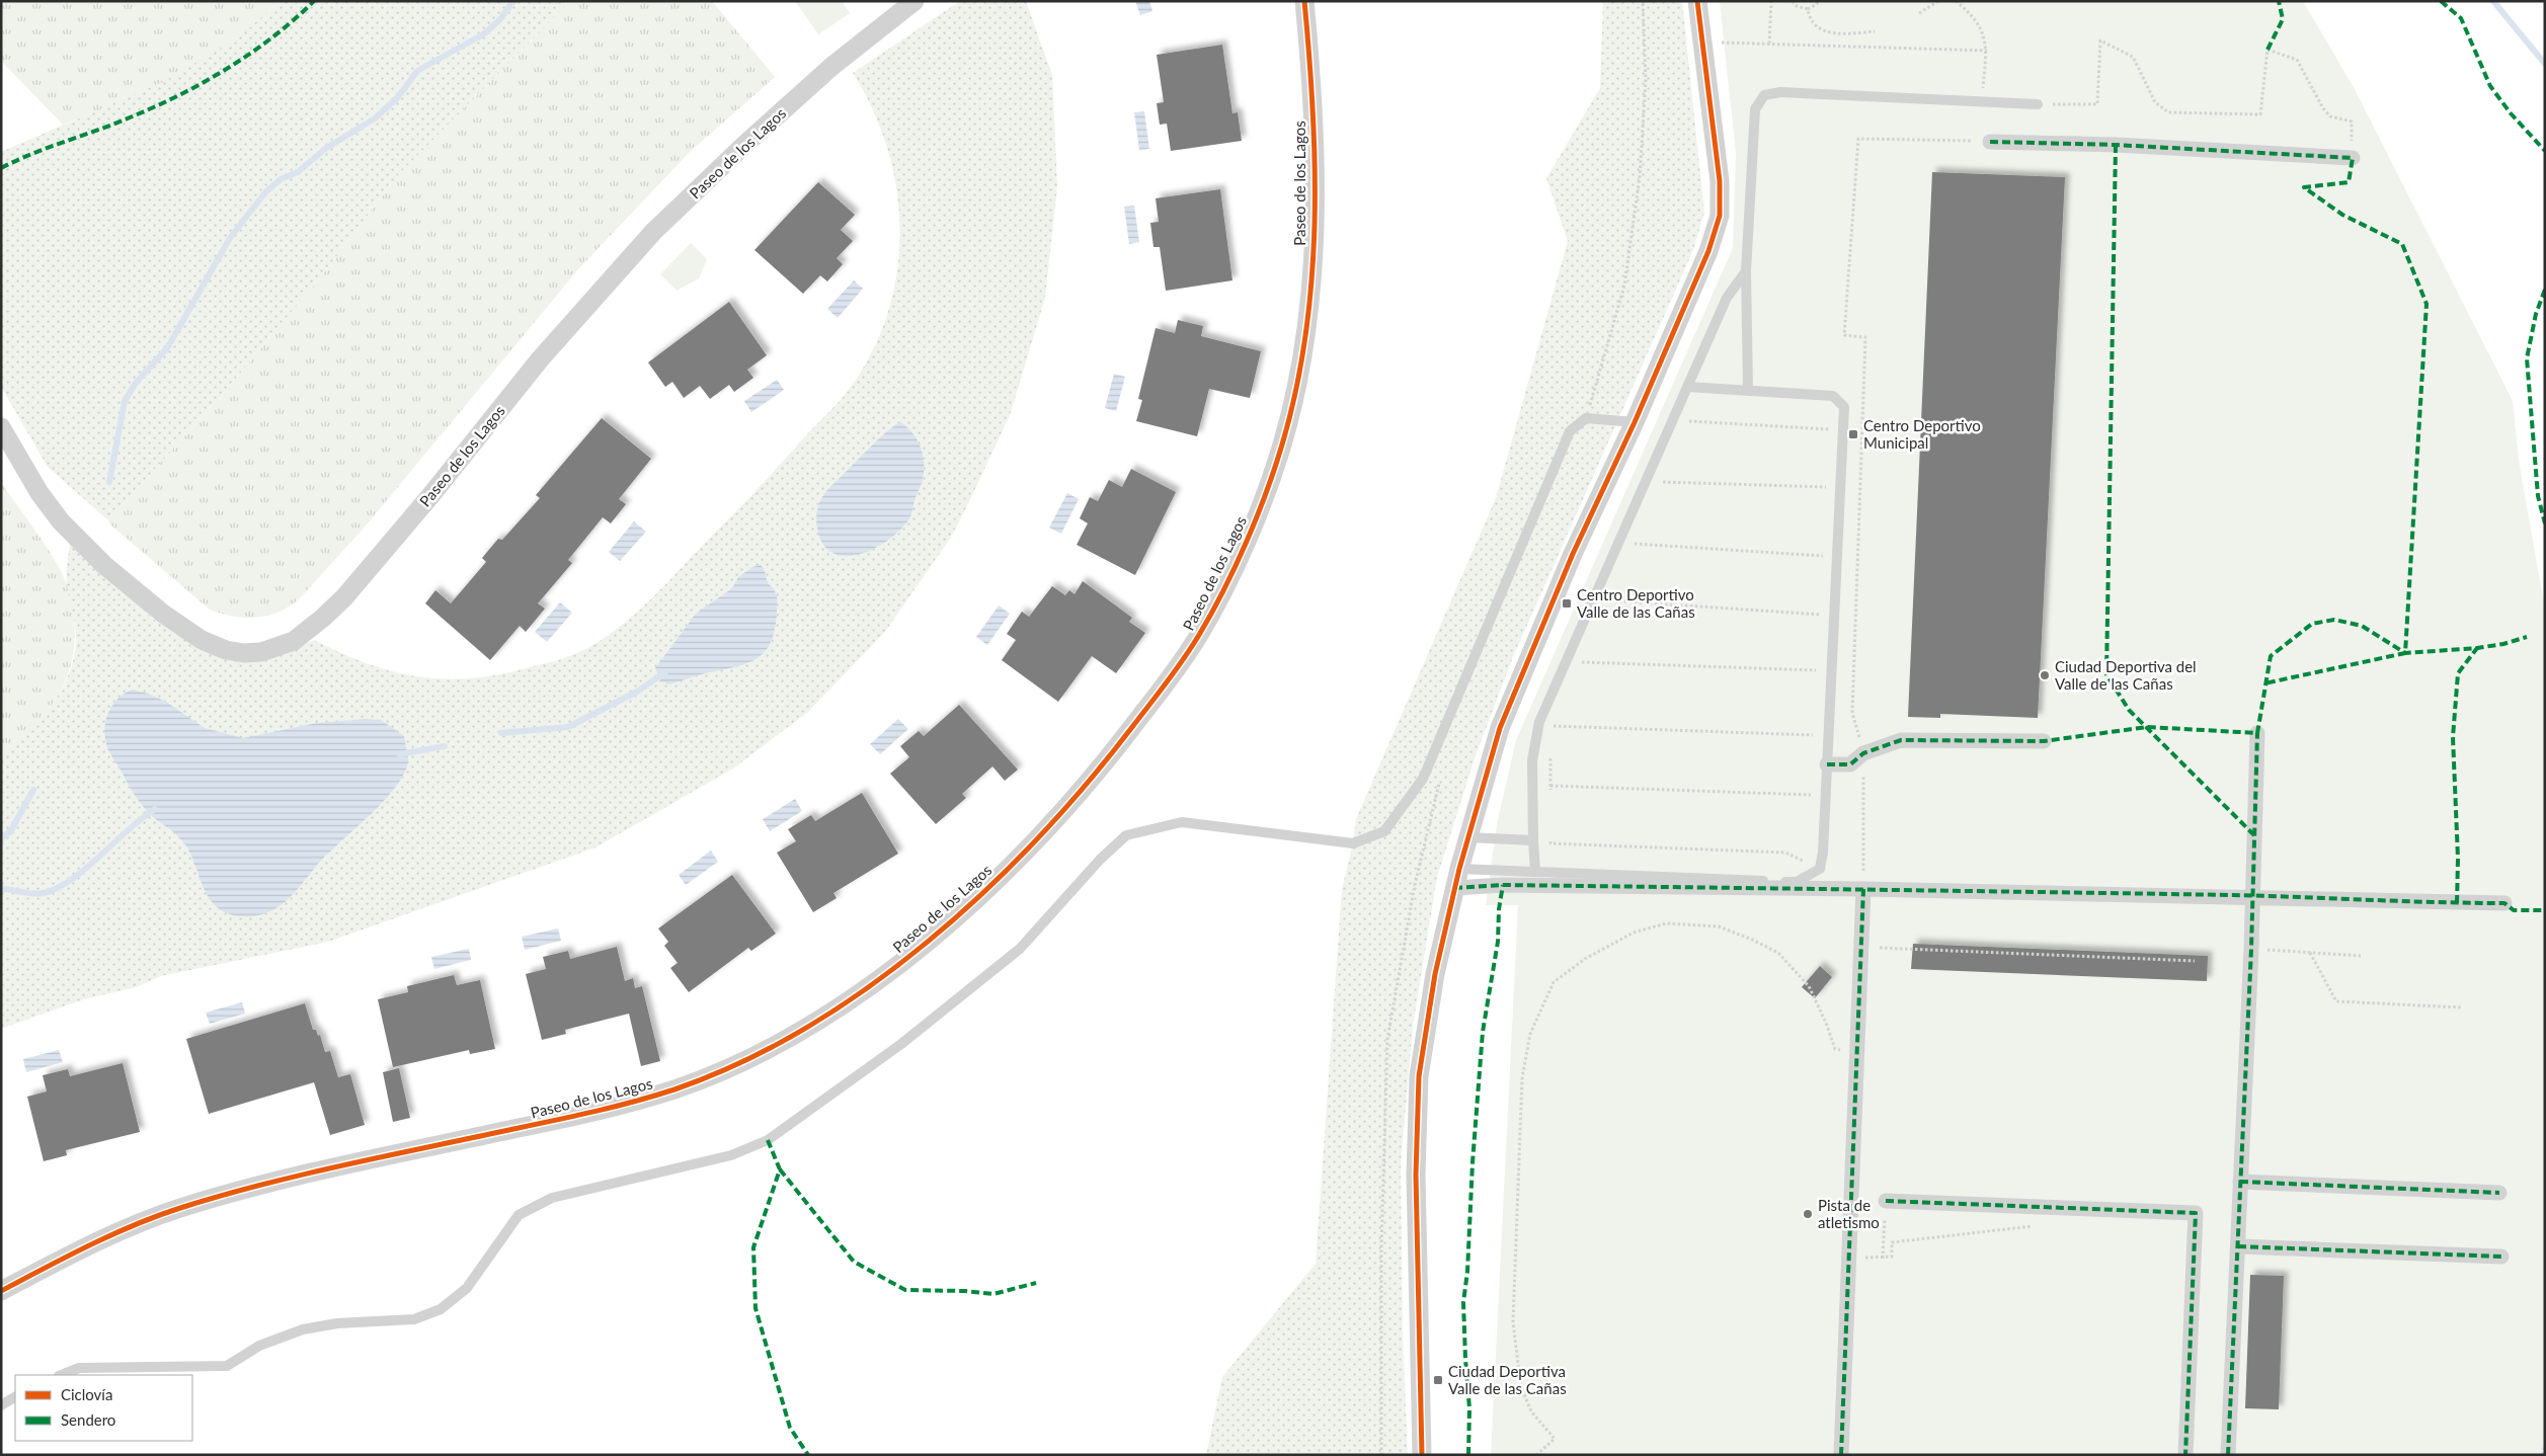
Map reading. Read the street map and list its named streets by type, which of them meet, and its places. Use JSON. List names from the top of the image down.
{
  "streets": {
    "street": ["Paseo de los Lagos"]
  },
  "places": {
    "transit": ["Centro Deportivo Municipal", "Centro Deportivo Valle de las Cañas", "Ciudad Deportiva Valle de las Cañas"],
    "other": ["Ciudad Deportiva del Valle de las Cañas", "Pista de atletismo"]
  },
  "legend": ["Ciclovía", "Sendero"]
}
